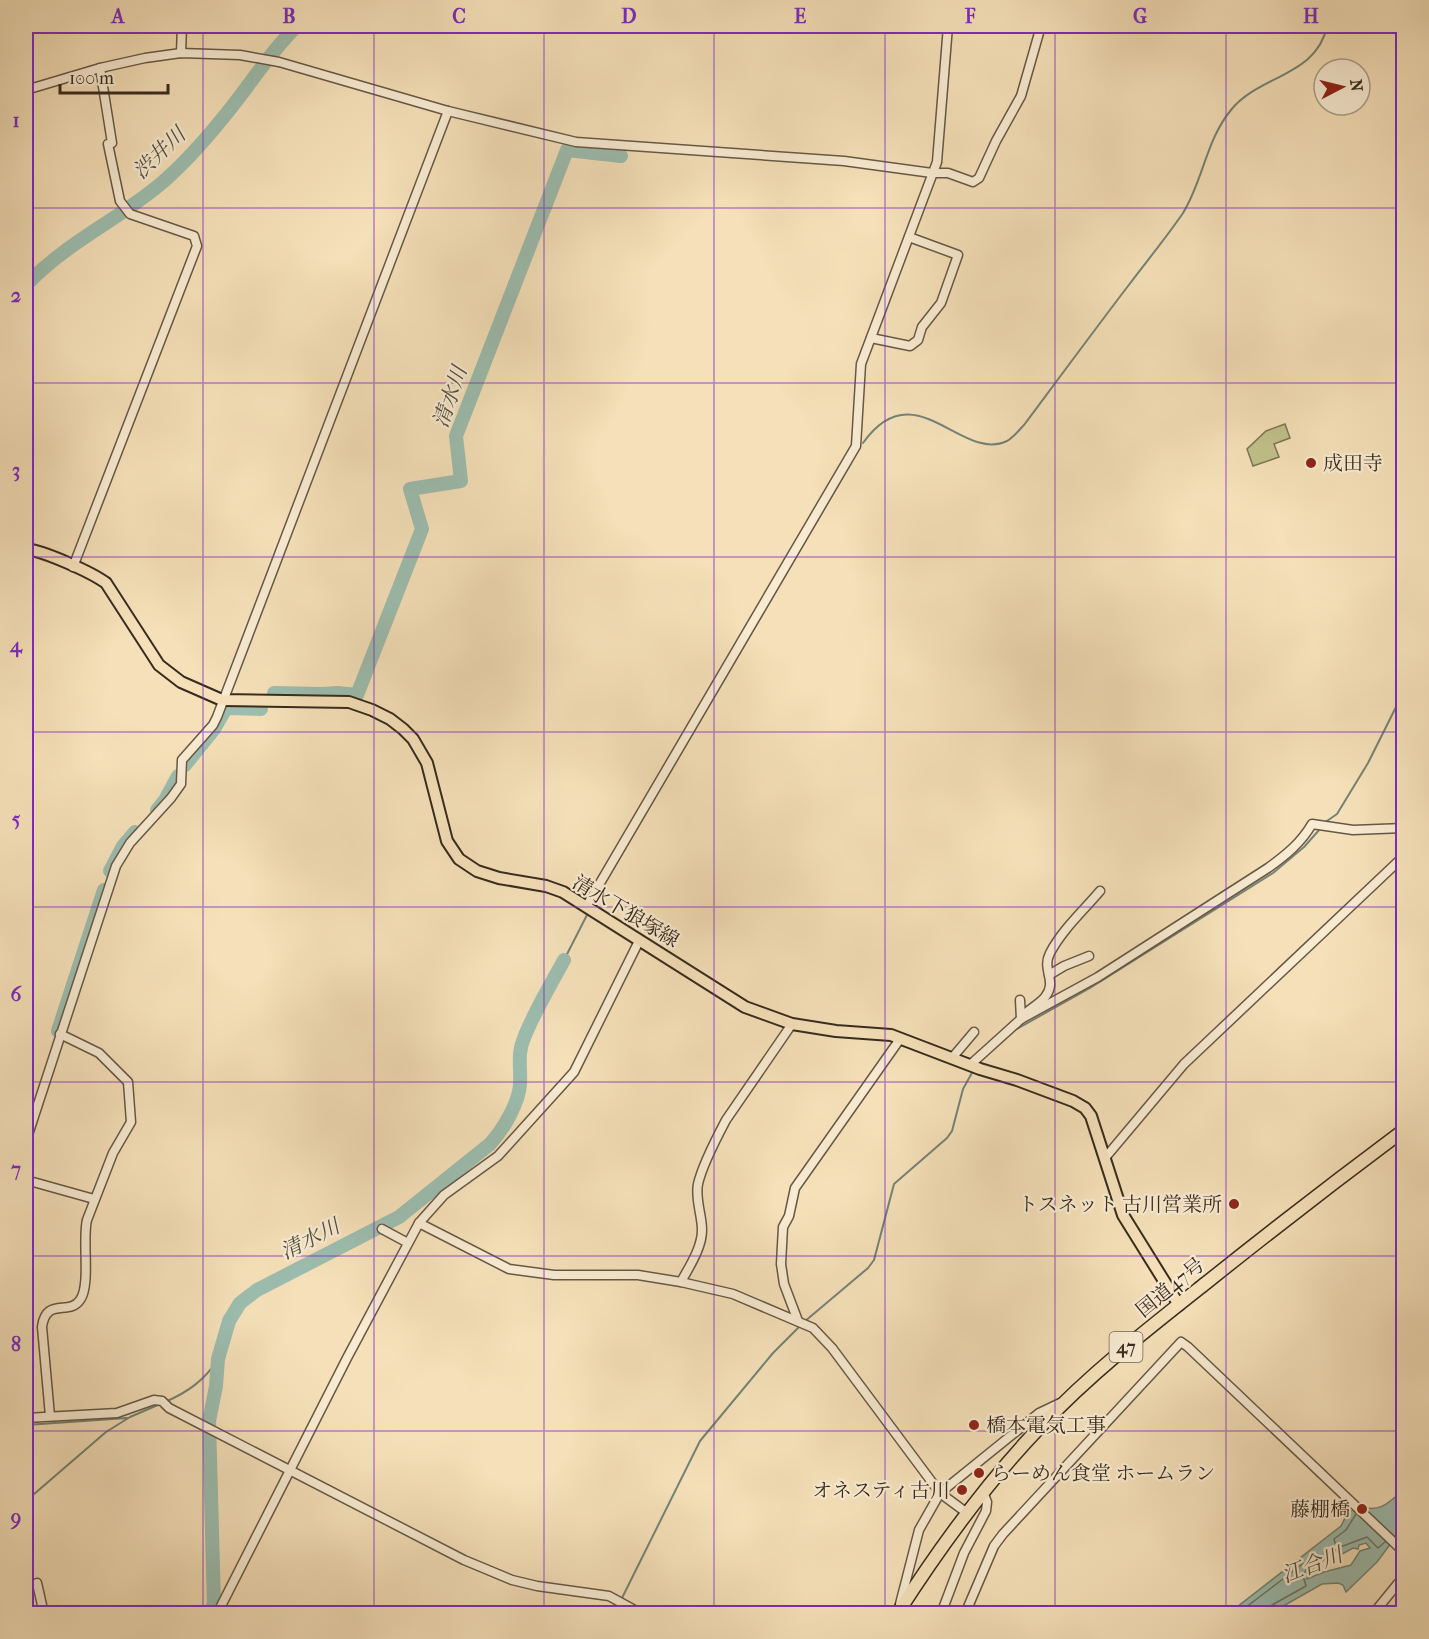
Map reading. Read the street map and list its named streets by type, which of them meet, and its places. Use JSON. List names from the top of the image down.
{
  "streets": {
    "highway": ["国道47号", "47"],
    "main road": ["清水下狼塚線"]
  },
  "crossings": [
    ["清水下狼塚線", "国道47号"]
  ],
  "water": ["渋井川", "清水川", "江合川"],
  "places": [
    "成田寺",
    "トスネット 古川営業所",
    "橋本電気工事",
    "らーめん食堂 ホームラン",
    "オネスティ古川",
    "藤棚橋"
  ],
  "scale_bar": "100 m",
  "north": "right",
  "grid": {
    "columns": [
      "A",
      "B",
      "C",
      "D",
      "E",
      "F",
      "G",
      "H"
    ],
    "rows": [
      "1",
      "2",
      "3",
      "4",
      "5",
      "6",
      "7",
      "8",
      "9"
    ]
  }
}
